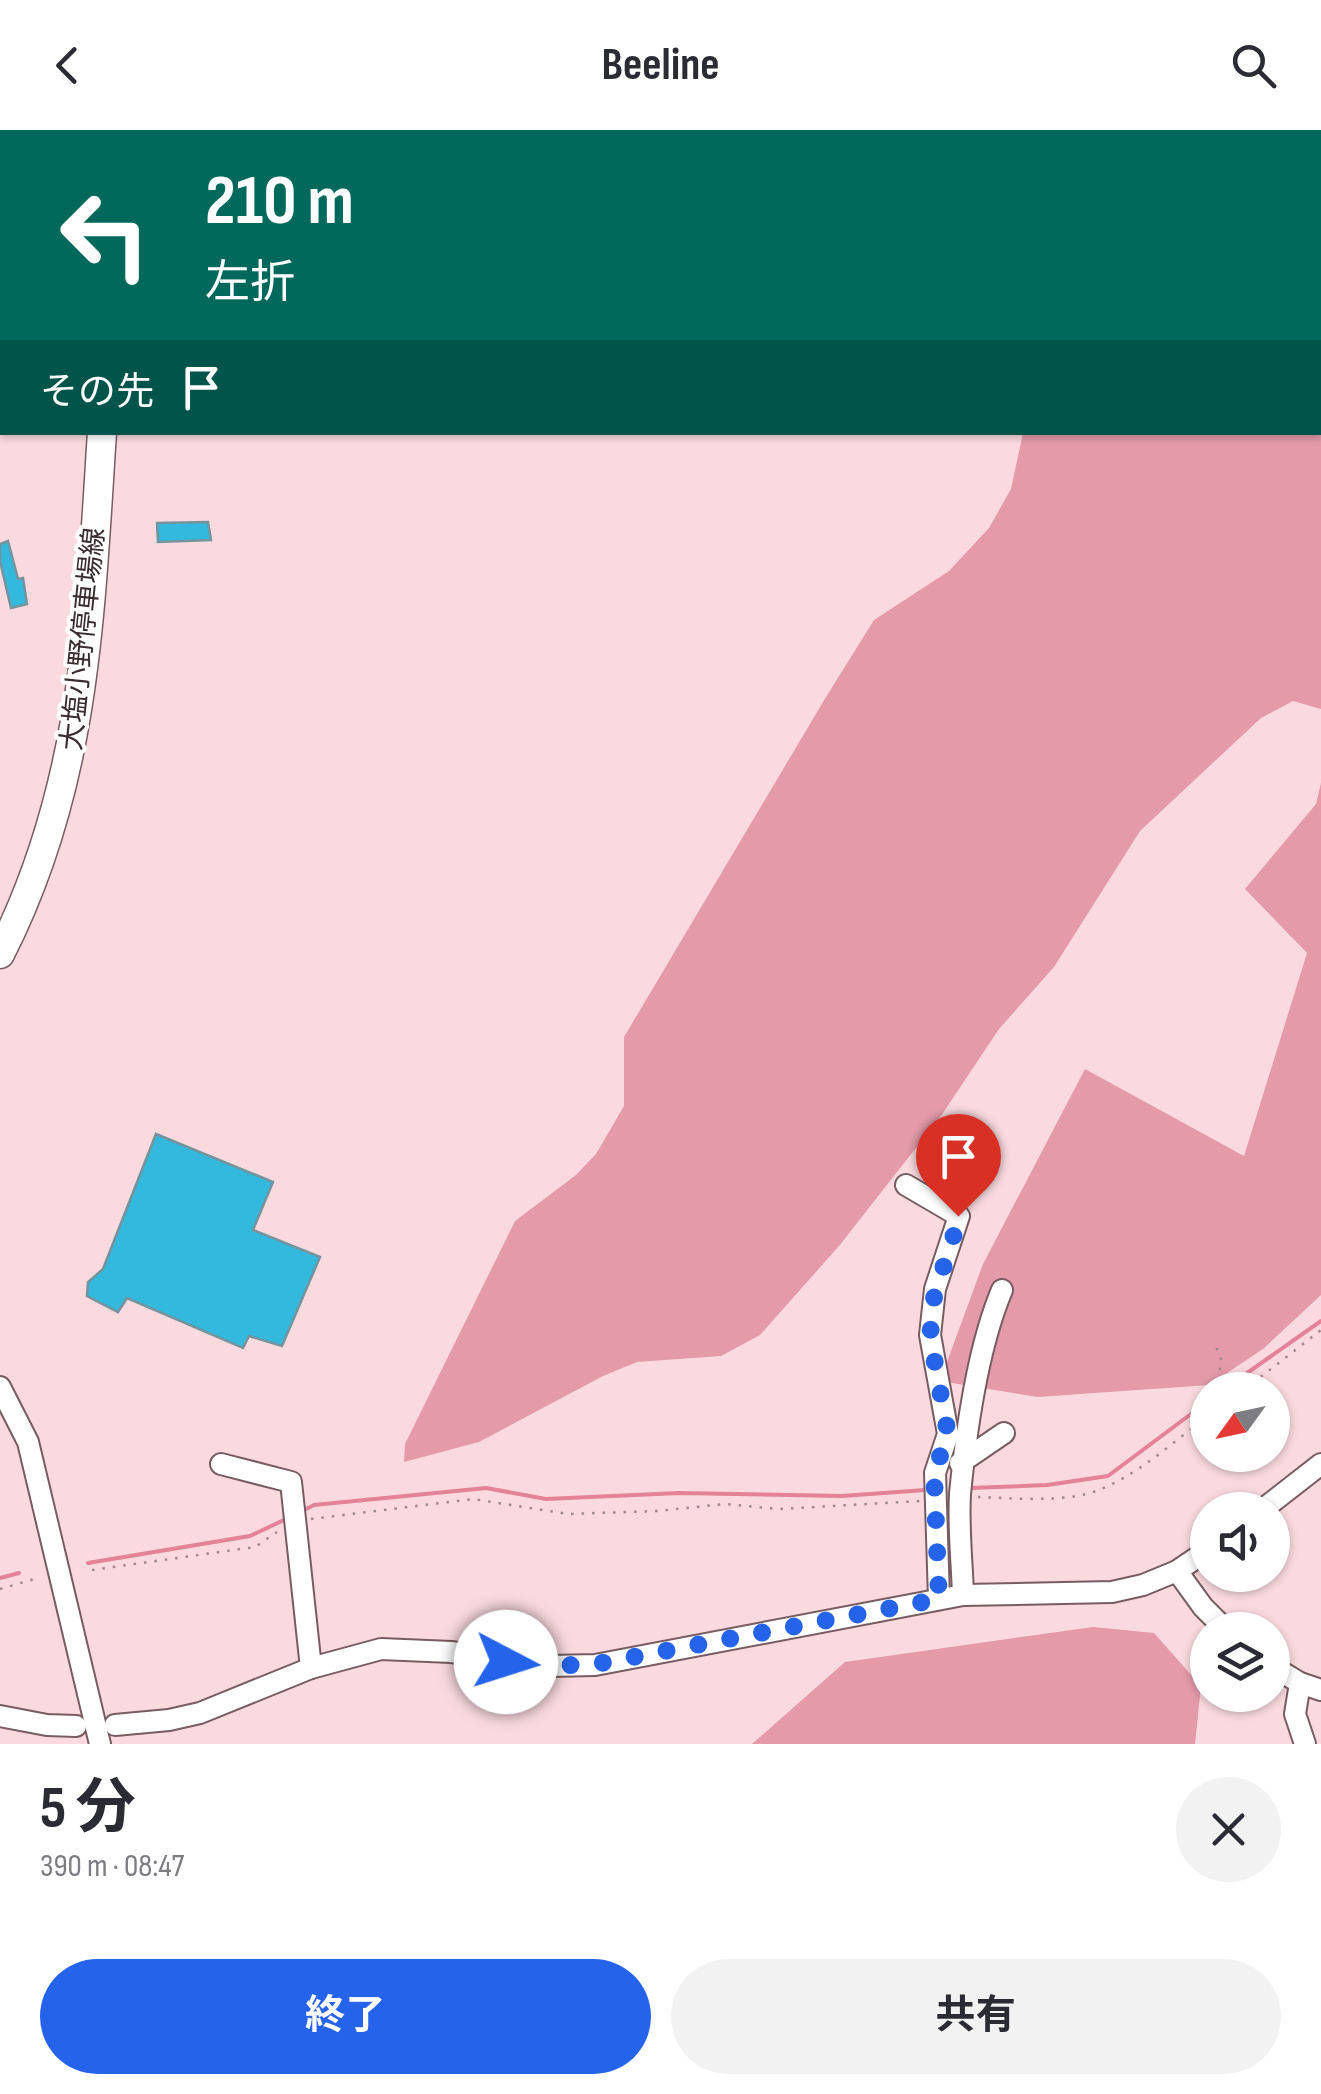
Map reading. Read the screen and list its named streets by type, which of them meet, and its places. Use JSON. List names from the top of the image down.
{
  "streets": {
    "main road": ["大塩小野停車場線"]
  },
  "north": "bottom left",
  "page": {
    "header": "Beeline",
    "turn": ["210 m", "左折"],
    "then": "その先",
    "heading": ["5 分", "390 m · 08:47"],
    "buttons": ["終了", "共有"]
  }
}
